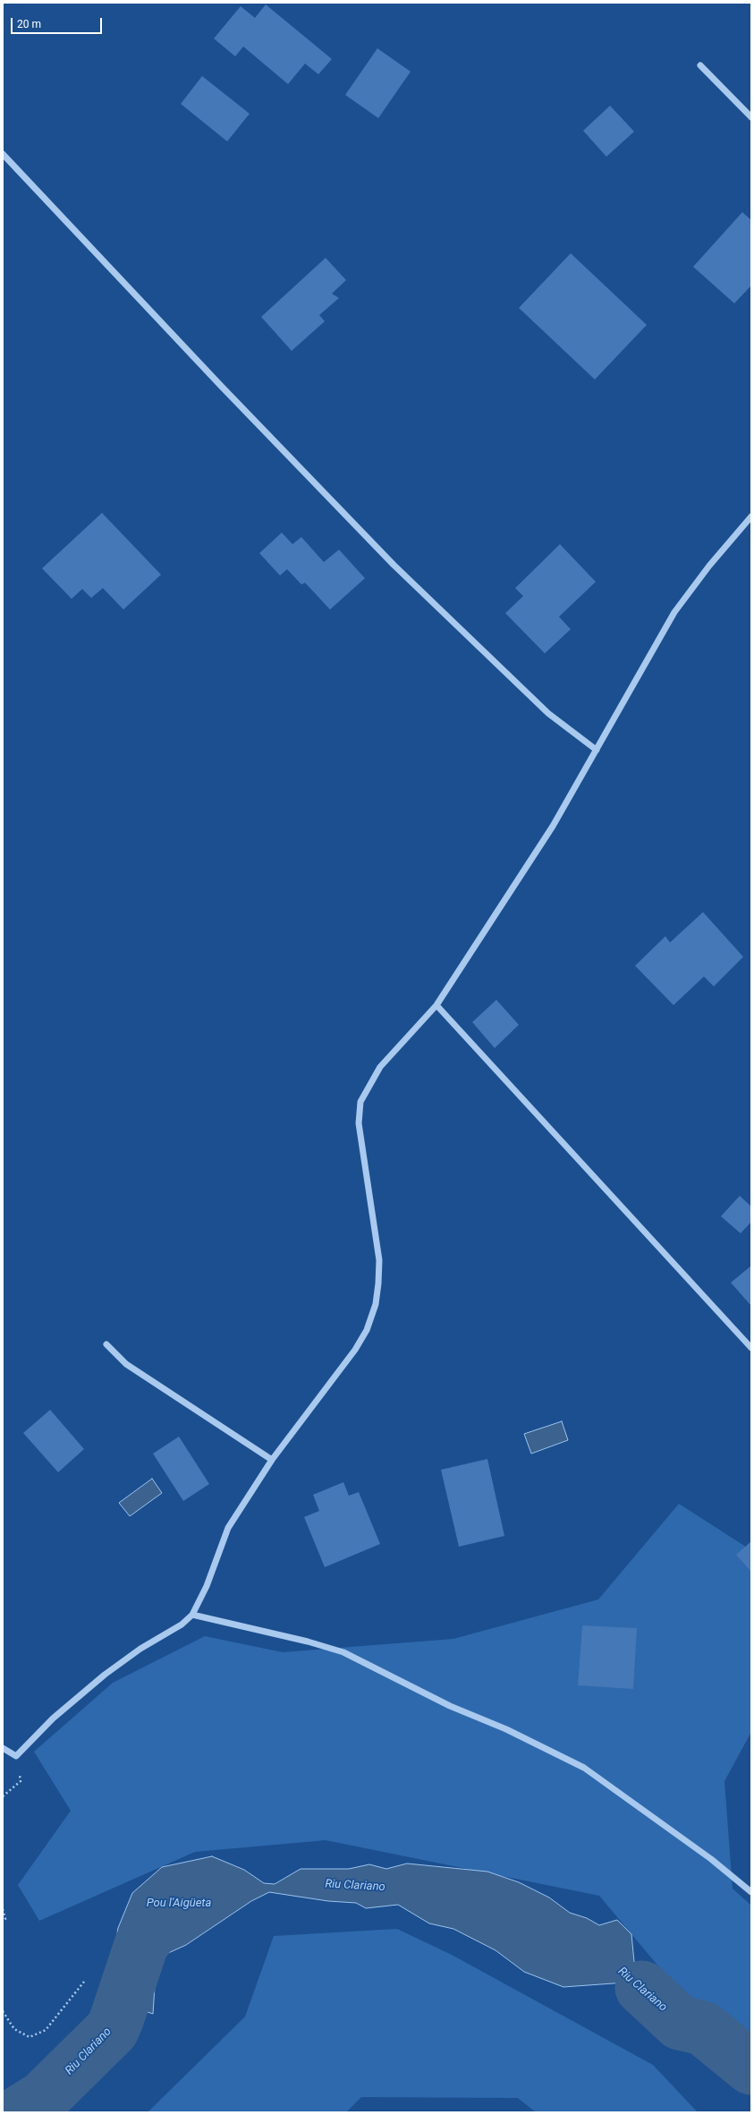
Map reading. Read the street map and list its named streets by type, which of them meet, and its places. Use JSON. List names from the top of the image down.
{
  "water": ["Riu Clariano", "Pou l'Aigüeta"],
  "scale_bar": "20 m"
}
